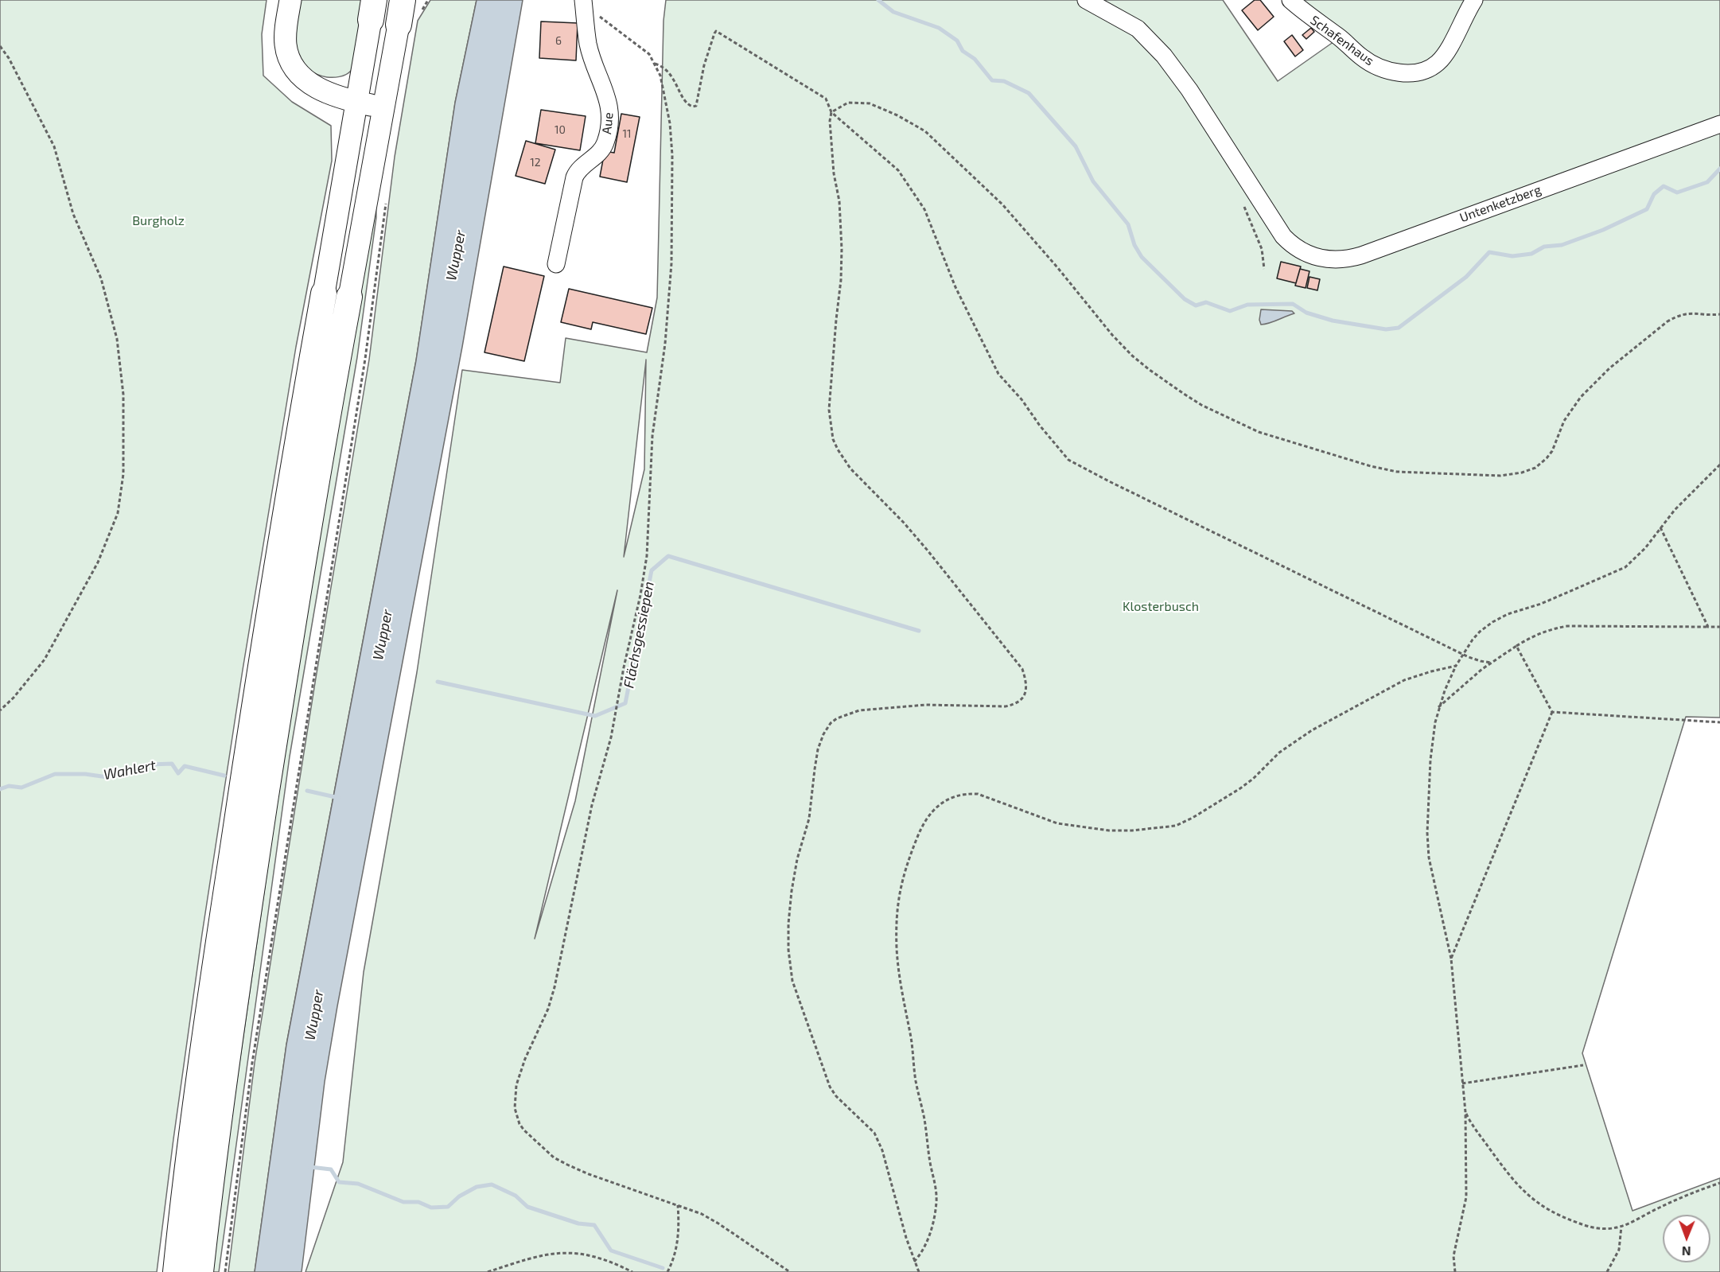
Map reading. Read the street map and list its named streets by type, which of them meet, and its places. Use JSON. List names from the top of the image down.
{
  "streets": {
    "street": ["Schafenhaus", "Aue", "Untenketzberg"]
  },
  "water": ["Wupper", "Flächsgessiepen", "Wahlert"],
  "parks": ["Burgholz", "Klosterbusch"],
  "house_numbers": [
    "6",
    "10",
    "11",
    "12"
  ],
  "north": "bottom"
}
